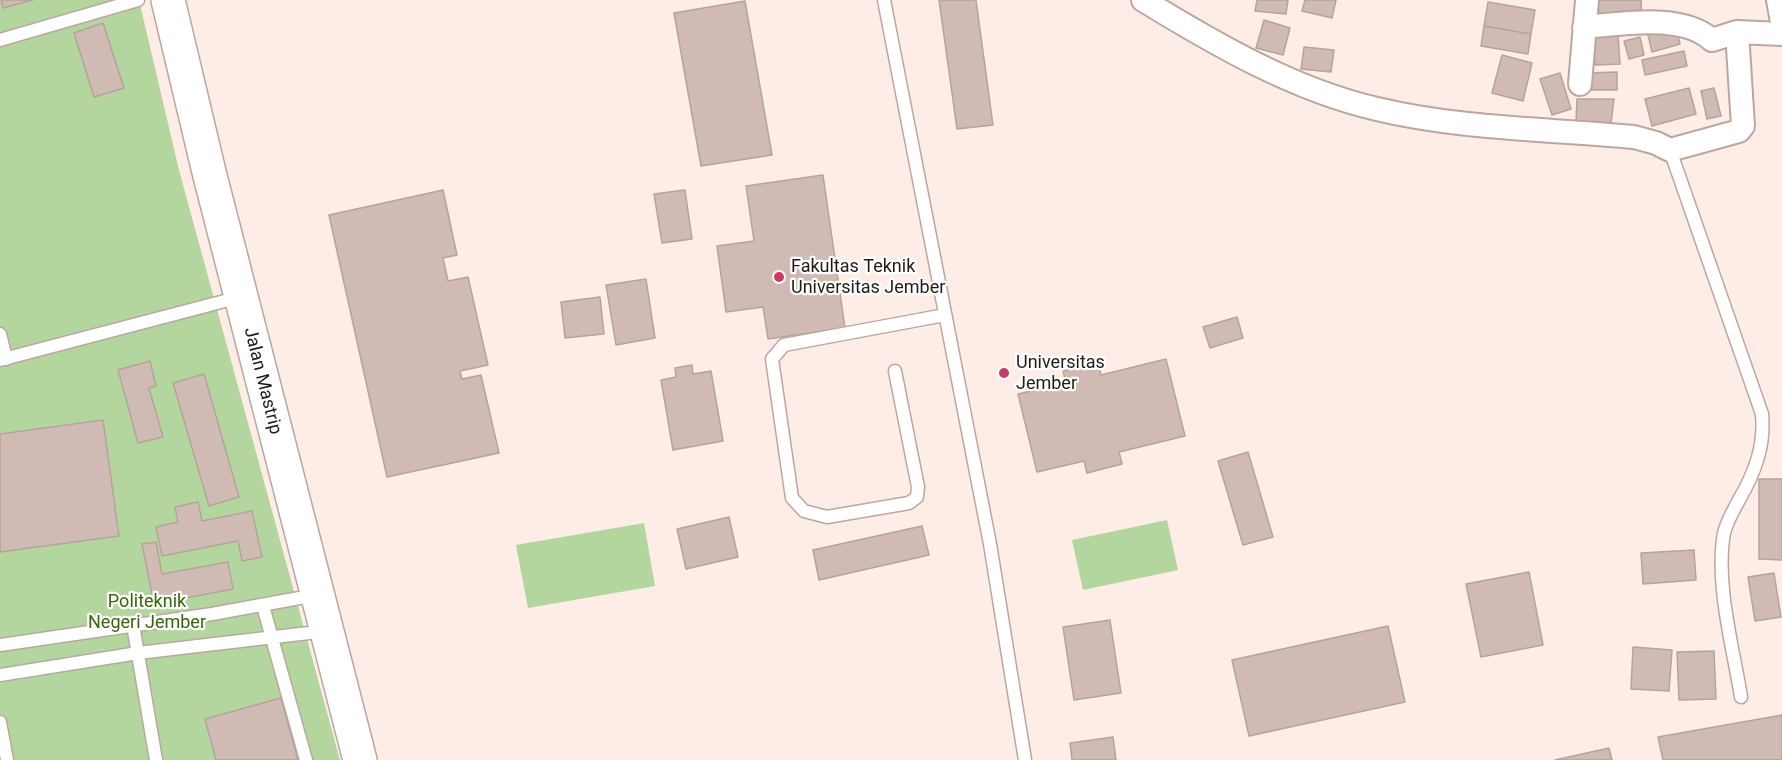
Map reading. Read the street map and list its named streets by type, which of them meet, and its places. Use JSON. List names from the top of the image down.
{
  "streets": {
    "main road": ["Jalan Mastrip"]
  },
  "parks": ["Politeknik Negeri Jember"],
  "places": ["Fakultas Teknik Universitas Jember", "Universitas Jember"]
}
